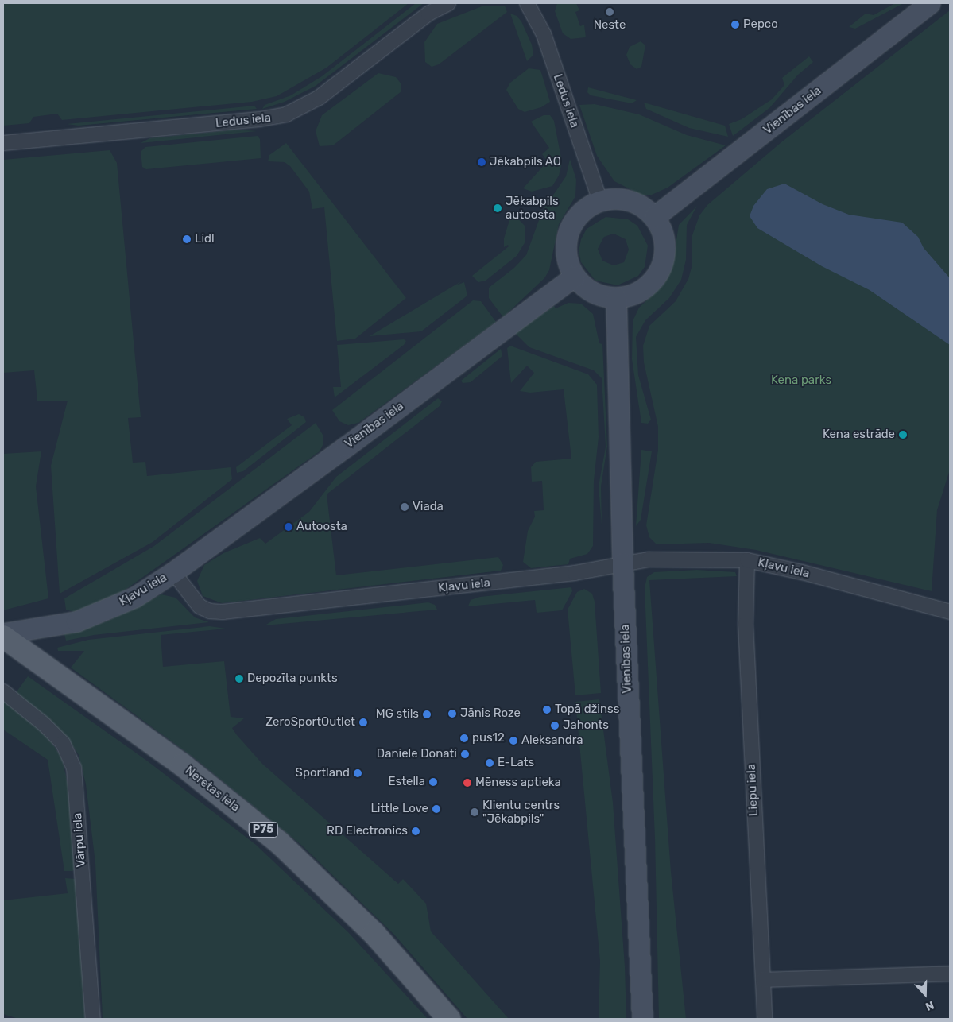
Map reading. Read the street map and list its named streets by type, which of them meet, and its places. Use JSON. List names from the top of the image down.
{
  "streets": {
    "main road": [
      "Vienības iela",
      "Kļavu iela",
      "Neretas iela",
      "P75"
    ],
    "street": ["Ledus iela", "Liepu iela", "Vārpu iela"]
  },
  "crossings": [
    ["Ledus iela", "Vienības iela"],
    ["Vienības iela", "Kļavu iela"],
    ["Kļavu iela", "Liepu iela"]
  ],
  "parks": ["Kena parks"],
  "places": [
    "Neste",
    "Pepco",
    "Jēkabpils AO",
    "Jēkabpils autoosta",
    "Lidl",
    "Kena estrāde",
    "Viada",
    "Autoosta",
    "Depozīta punkts",
    "Topā džinss",
    "Jānis Roze",
    "MG stils",
    "ZeroSportOutlet",
    "Jahonts",
    "pus12",
    "Aleksandra",
    "Daniele Donati",
    "E-Lats",
    "Sportland",
    "Estella",
    "Mēness aptieka",
    "Little Love",
    "Klientu centrs \"Jēkabpils\"",
    "RD Electronics"
  ],
  "north": "bottom"
}
